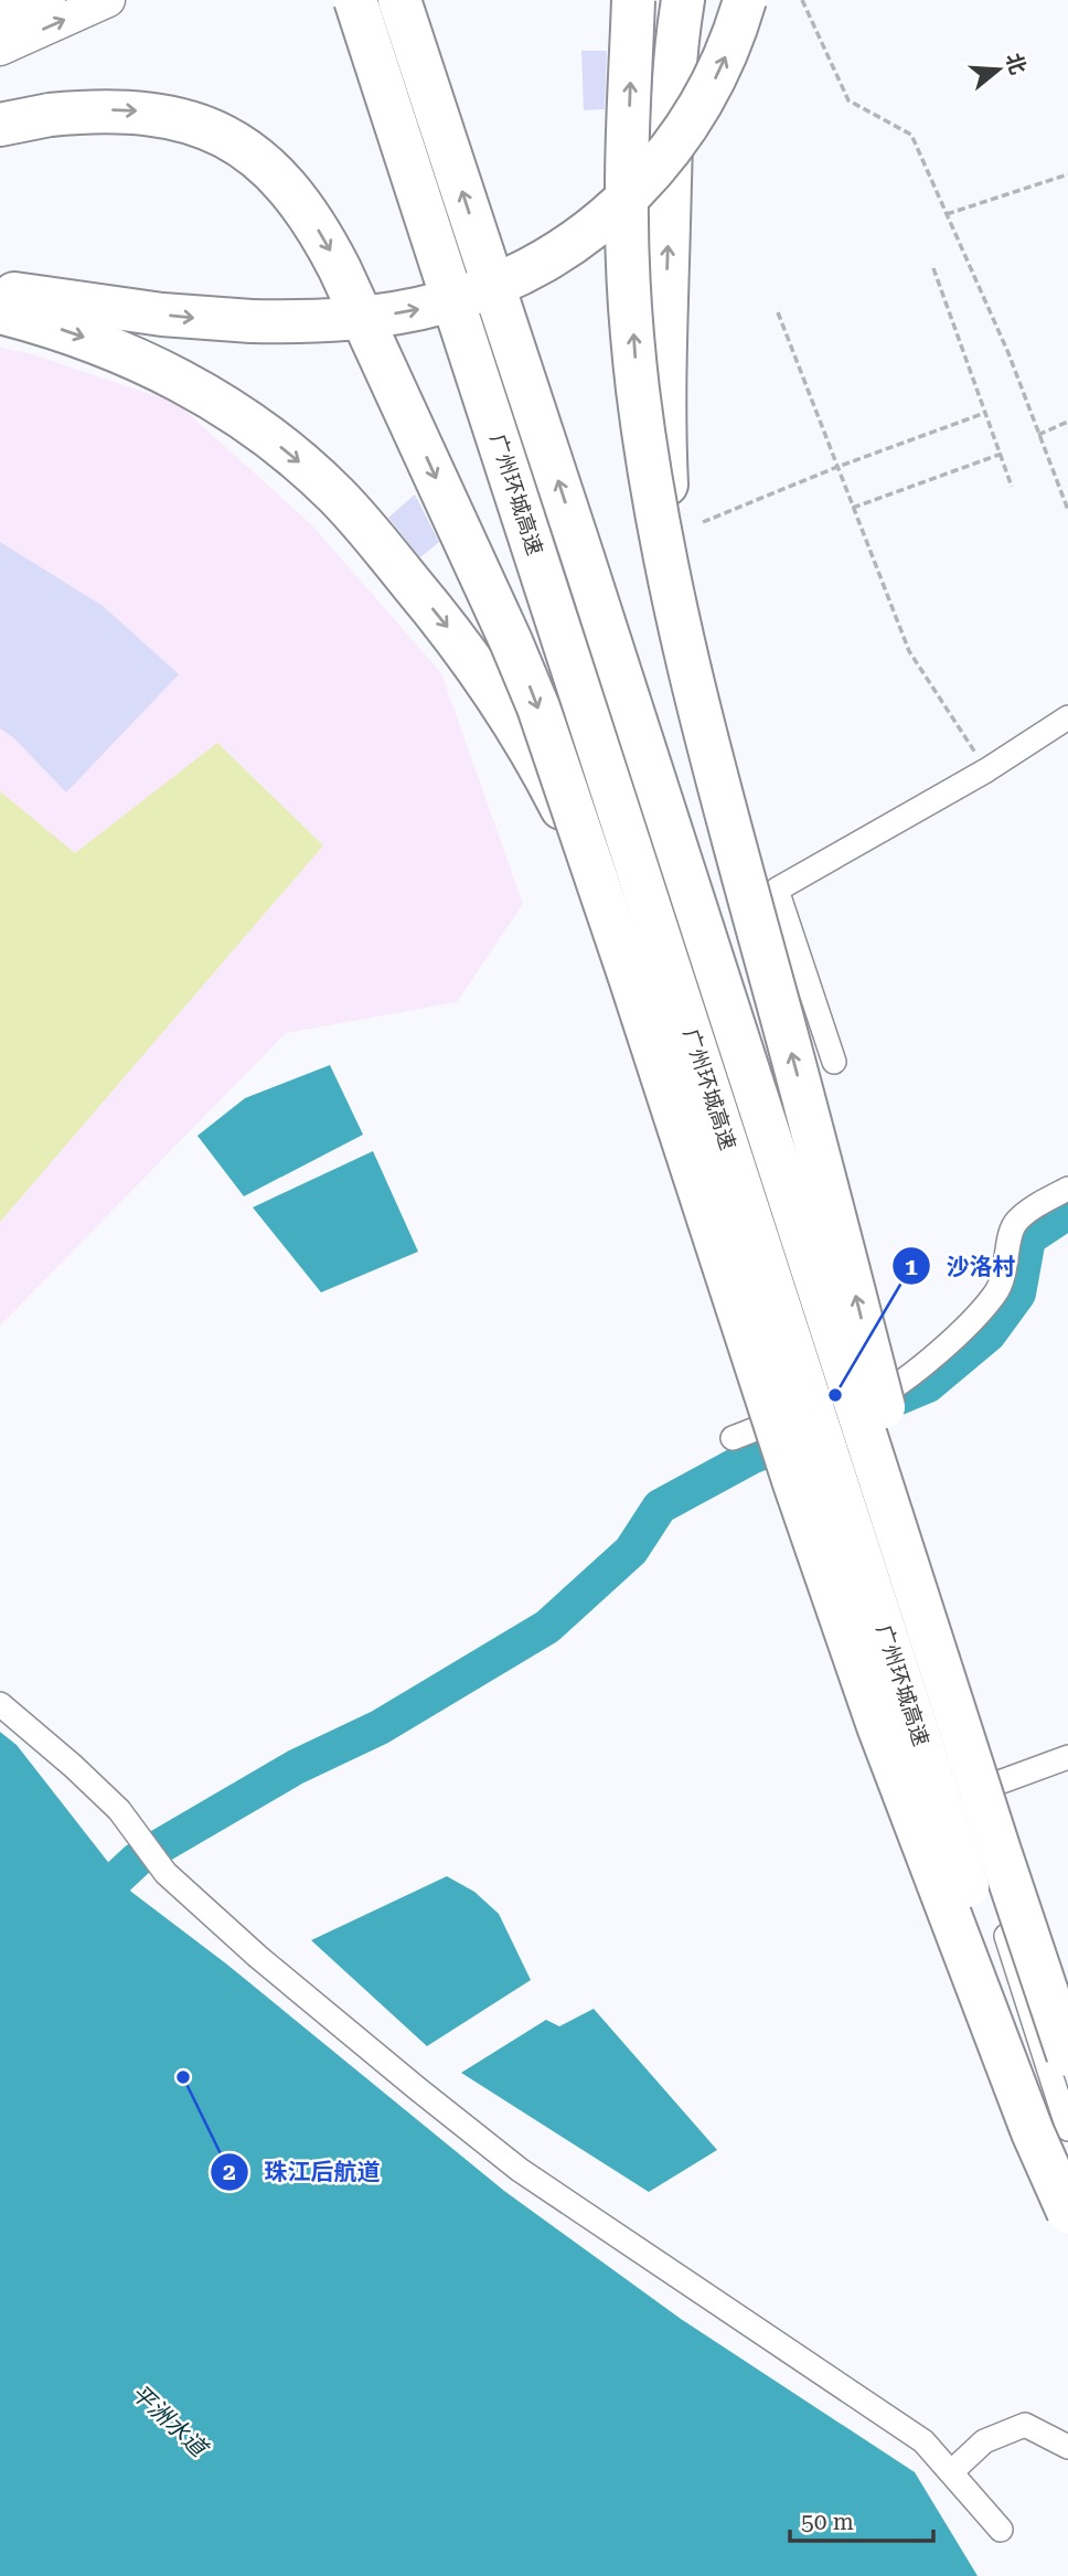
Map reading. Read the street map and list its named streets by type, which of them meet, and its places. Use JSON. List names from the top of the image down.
{
  "streets": {
    "highway": ["广州环城高速"]
  },
  "water": ["平洲水道"],
  "places": ["沙洛村", "珠江后航道"],
  "scale_bar": "50 m",
  "north": "right"
}
